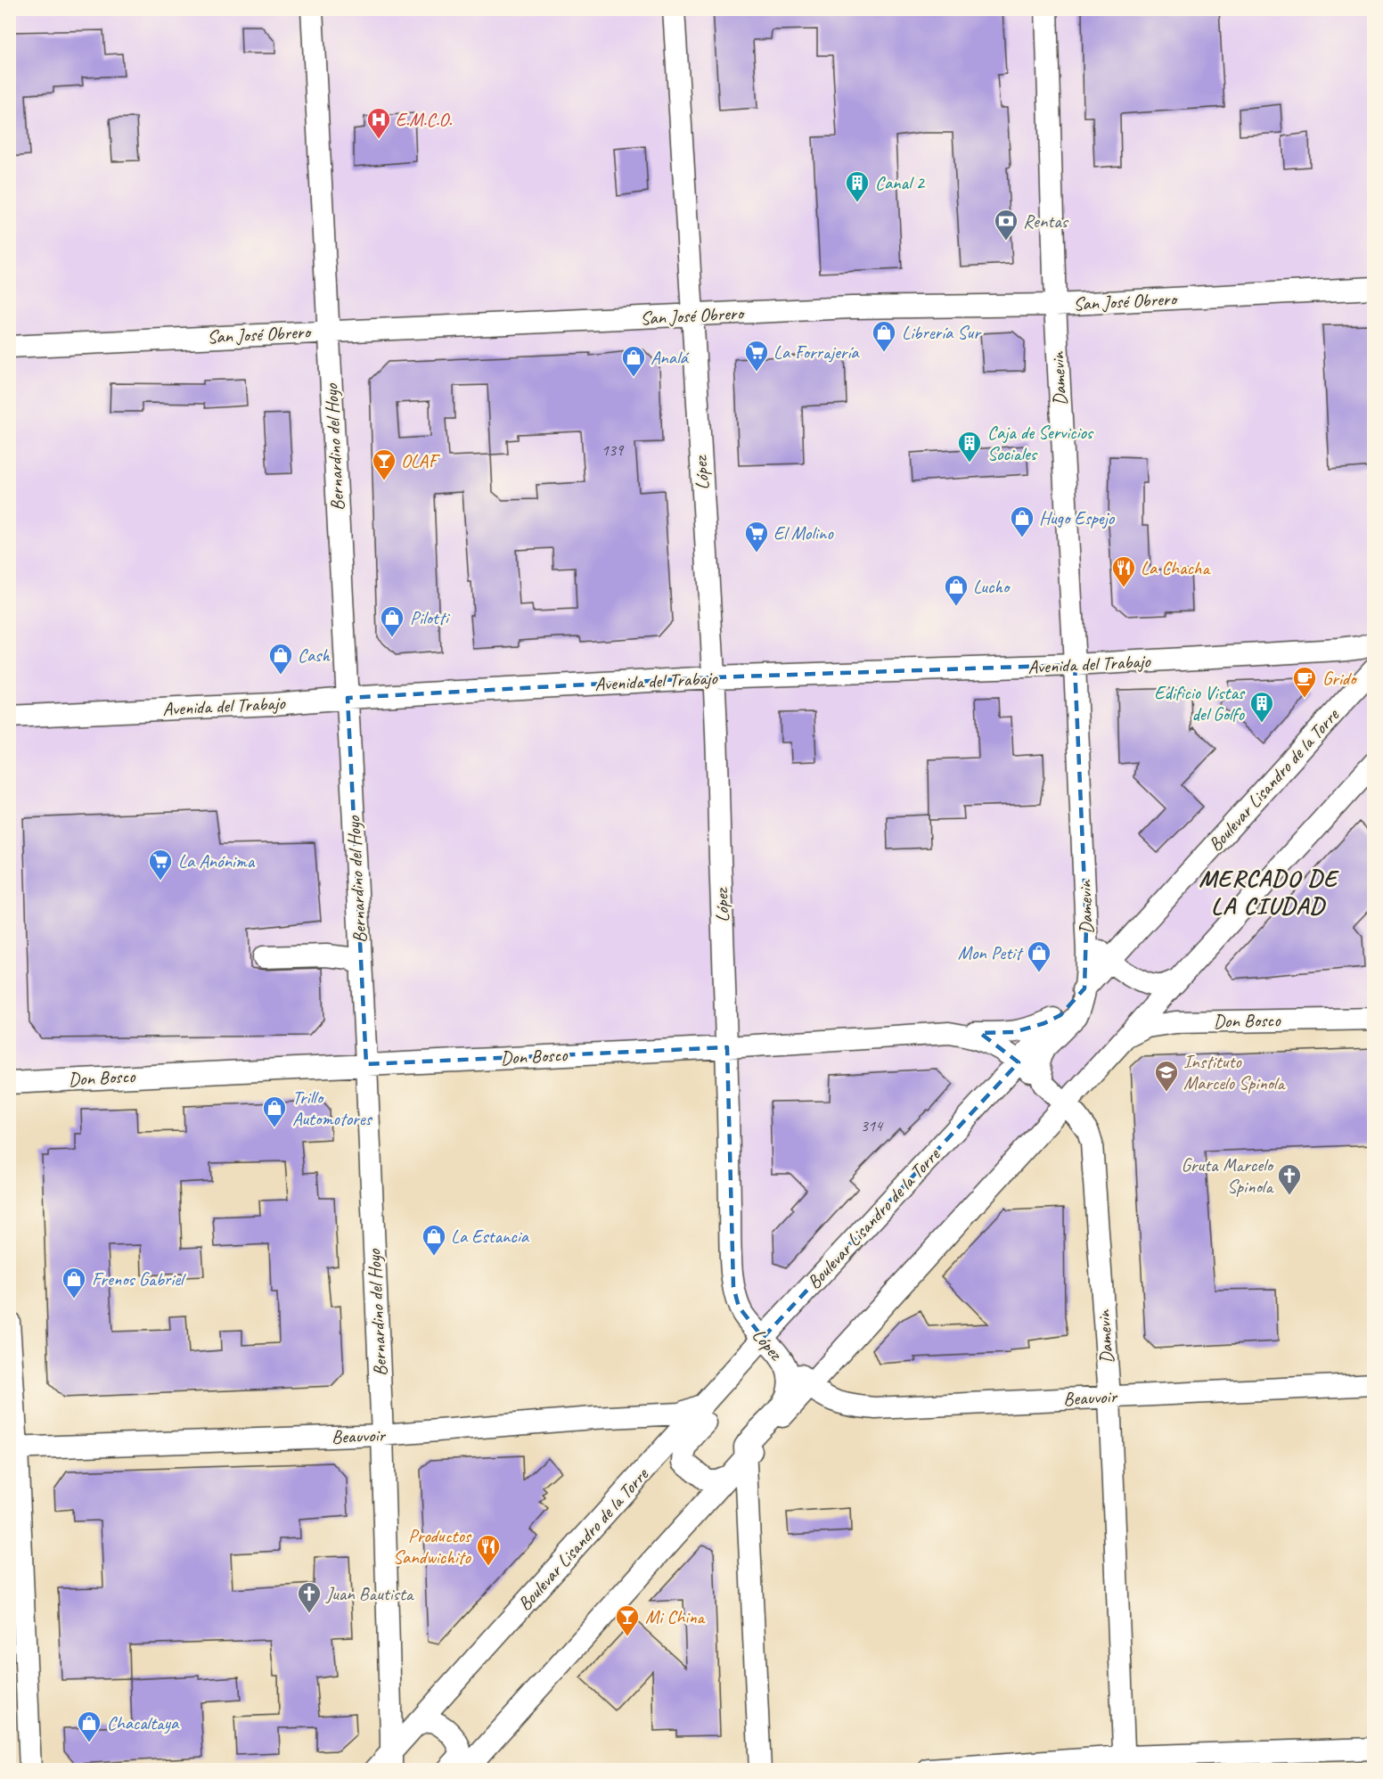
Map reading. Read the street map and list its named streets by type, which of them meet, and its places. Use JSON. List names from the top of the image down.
{
  "streets": {
    "street": [
      "San José Obrero",
      "Damevin",
      "Bernardino del Hoyo",
      "López",
      "Avenida del Trabajo",
      "Boulevar Lisandro de la Torre",
      "Don Bosco",
      "Beauvoir"
    ]
  },
  "crossings": [
    ["San José Obrero", "Damevin"],
    ["San José Obrero", "Bernardino del Hoyo"],
    ["San José Obrero", "López"],
    ["Damevin", "Avenida del Trabajo"],
    ["Damevin", "Boulevar Lisandro de la Torre"],
    ["Damevin", "Don Bosco"],
    ["Damevin", "Beauvoir"],
    ["Bernardino del Hoyo", "Avenida del Trabajo"],
    ["Bernardino del Hoyo", "Boulevar Lisandro de la Torre"],
    ["Bernardino del Hoyo", "Don Bosco"],
    ["Bernardino del Hoyo", "Beauvoir"],
    ["López", "Avenida del Trabajo"],
    ["López", "Boulevar Lisandro de la Torre"],
    ["López", "Don Bosco"],
    ["López", "Beauvoir"],
    ["Boulevar Lisandro de la Torre", "Don Bosco"],
    ["Boulevar Lisandro de la Torre", "Beauvoir"]
  ],
  "districts": ["MERCADO DE LA CIUDAD"],
  "places": {
    "hospital": ["E.M.C.O."],
    "building": ["Canal 2", "Caja de Servicios Sociales", "Edificio Vistas del Golfo"],
    "bank": ["Rentas"],
    "shop": [
      "Librería Sur",
      "Analá",
      "Hugo Espejo",
      "Lucho",
      "Pilotti",
      "Cash",
      "Mon Petit",
      "Trillo Automotores",
      "La Estancia",
      "Frenos Gabriel",
      "Chacaltaya"
    ],
    "supermarket": ["La Forrajería", "El Molino", "La Anónima"],
    "bar": ["OLAF", "Mi China"],
    "restaurant": ["La Chacha", "Productos Sandwichito"],
    "cafe": ["Grido"],
    "school or university": ["Instituto Marcelo Spinola"],
    "church": ["Gruta Marcelo Spinola", "Juan Bautista"]
  },
  "house_numbers": ["139", "314"]
}
